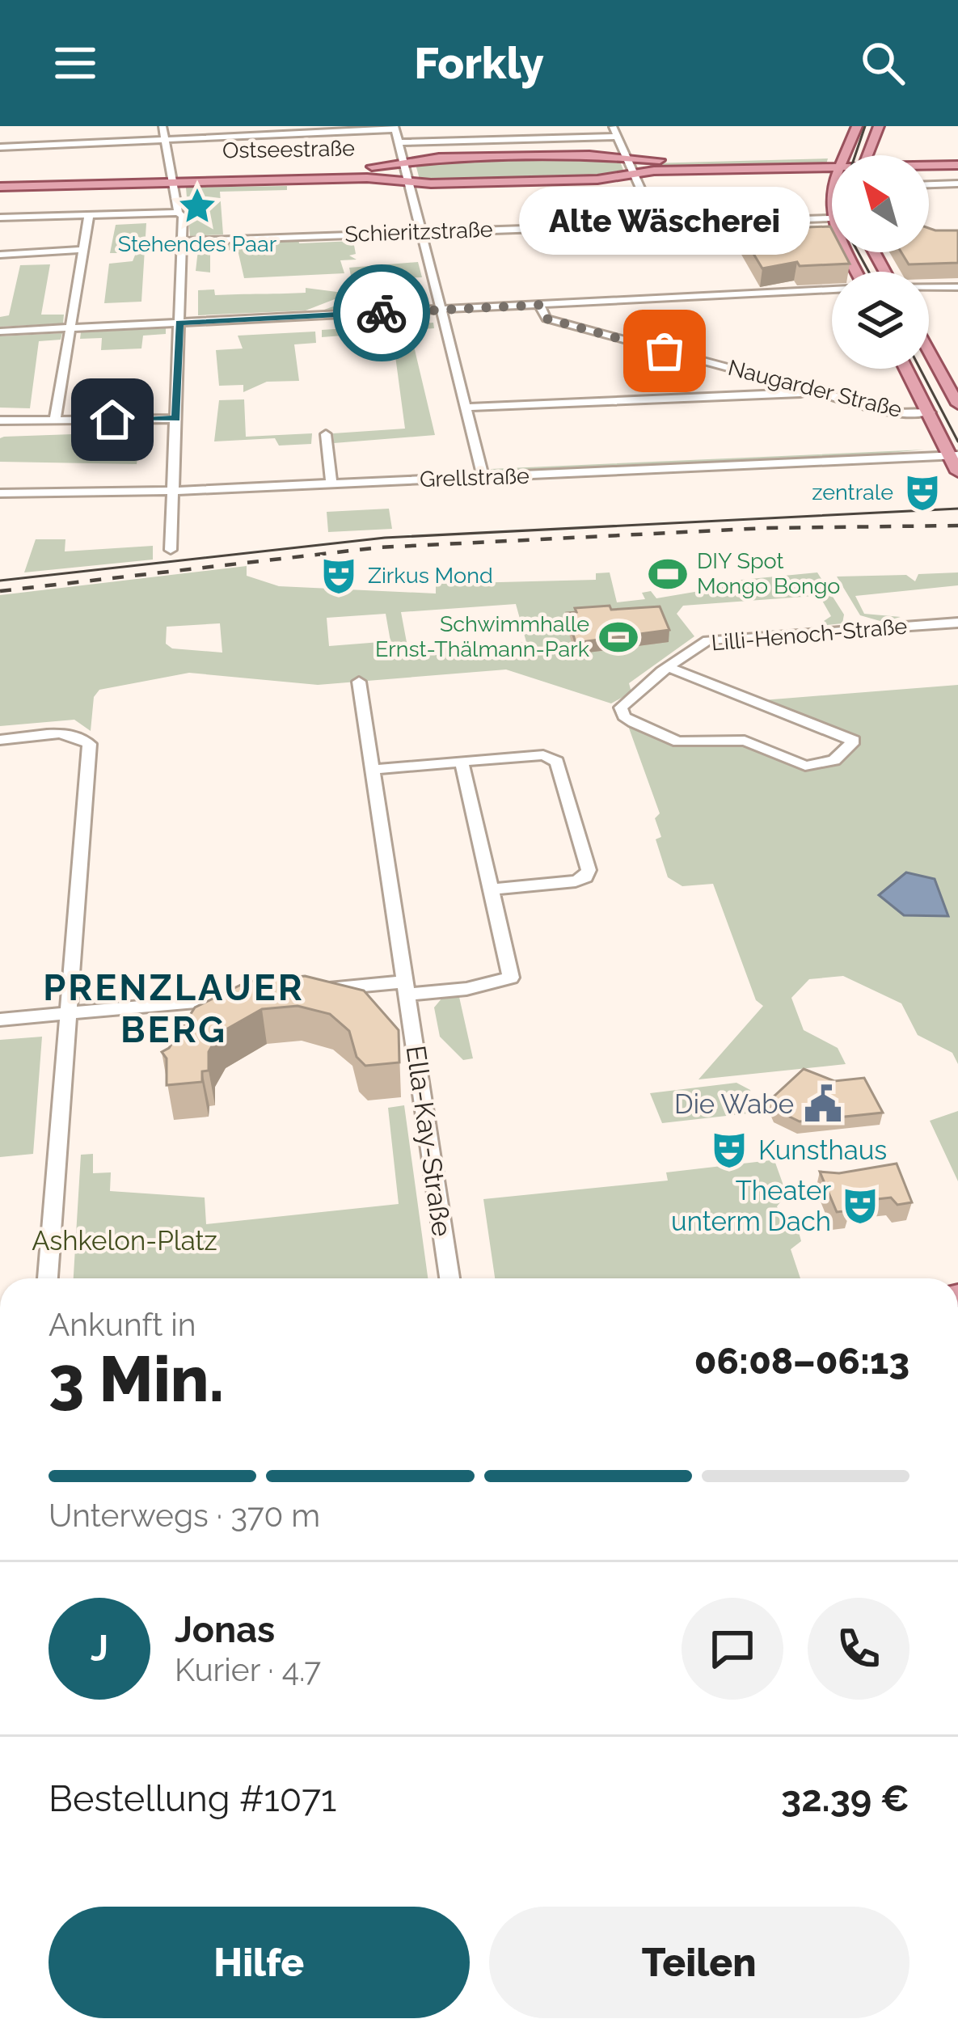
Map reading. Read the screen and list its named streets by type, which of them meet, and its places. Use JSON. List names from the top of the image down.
{
  "streets": {
    "main road": ["Ostseestraße"],
    "street": [
      "Schieritzstraße",
      "Naugarder Straße",
      "Grellstraße",
      "Lilli-Henoch-Straße",
      "Ella-Kay-Straße"
    ]
  },
  "districts": ["PRENZLAUER BERG"],
  "parks": ["Ashkelon-Platz"],
  "places": {
    "place": ["Stehendes Paar"],
    "other": ["Alte Wäscherei"],
    "theatre": [
      "zentrale",
      "Zirkus Mond",
      "Kunsthaus",
      "Theater unterm Dach"
    ],
    "sports": ["DIY Spot Mongo Bongo", "Schwimmhalle Ernst-Thälmann-Park"],
    "public building": ["Die Wabe"]
  },
  "north": "top left",
  "page": {
    "header": "Forkly",
    "bubble": "Alte Wäscherei",
    "heading": ["3 Min.", "Ankunft in", "06:08–06:13"],
    "panel": [
      "Jonas",
      "Kurier · 4.7",
      "Bestellung #1071",
      "32.39 €"
    ],
    "bar": "Unterwegs · 370 m",
    "round": "J",
    "buttons": ["Hilfe", "Teilen"]
  }
}
